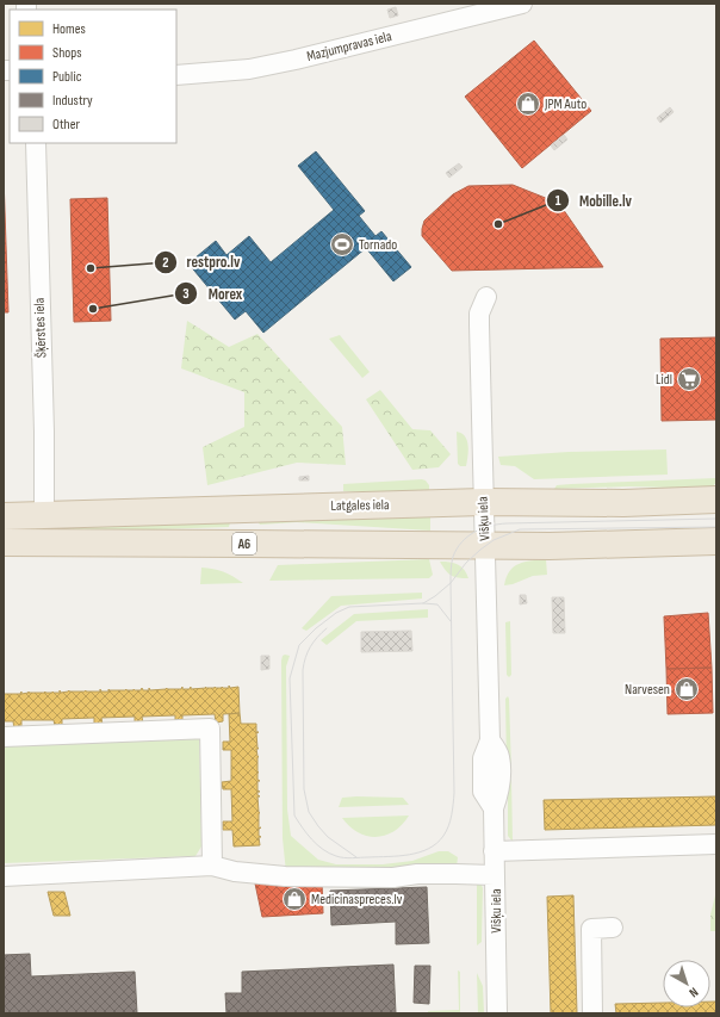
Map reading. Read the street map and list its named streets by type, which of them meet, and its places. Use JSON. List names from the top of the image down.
{
  "streets": {
    "highway": ["Latgales iela", "A6"],
    "street": ["Mazjumpravas iela", "Šķērstes iela", "Višķu iela"]
  },
  "crossings": [
    ["Šķērstes iela", "Latgales iela"],
    ["Latgales iela", "Višķu iela"],
    ["Višķu iela", "A6"]
  ],
  "places": {
    "shop": ["JPM Auto", "Narvesen", "Medicinaspreces.lv"],
    "other": ["Mobille.lv", "restpro.lv", "Morex"],
    "sports": ["Tornado"],
    "supermarket": ["Lidl"]
  },
  "legend": [
    "Homes",
    "Shops",
    "Public",
    "Industry",
    "Other"
  ],
  "north": "bottom right"
}
